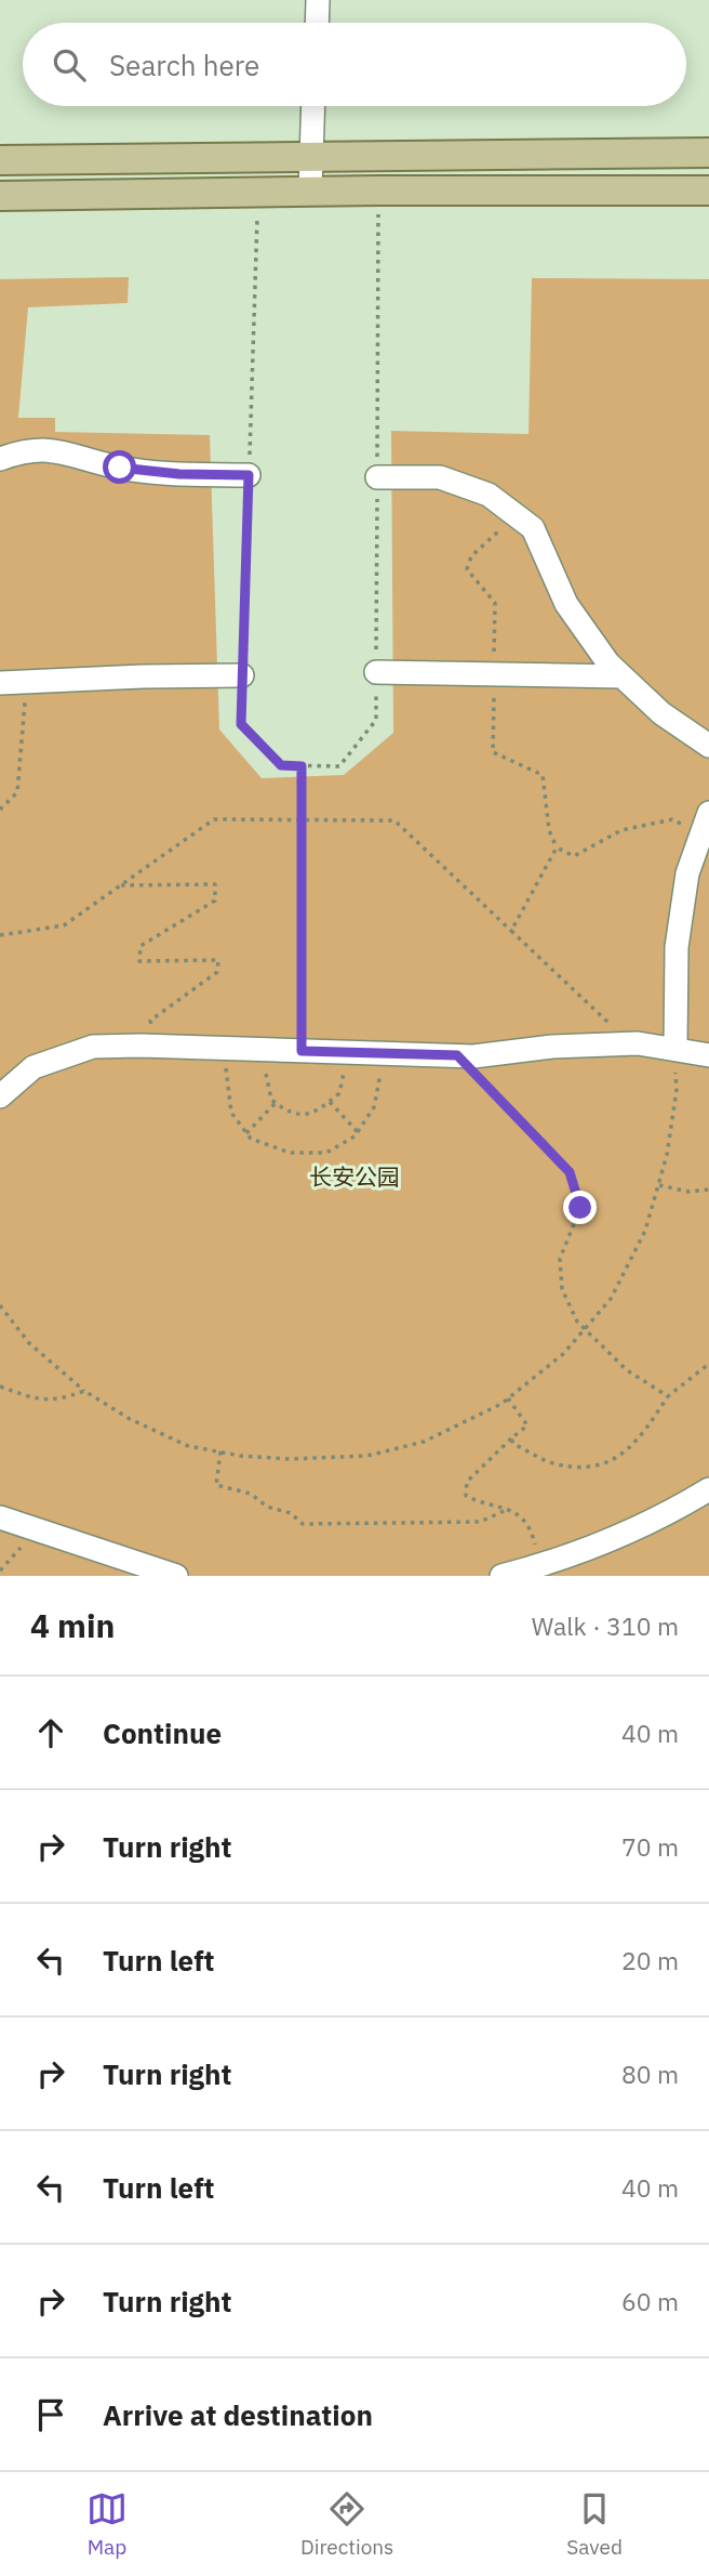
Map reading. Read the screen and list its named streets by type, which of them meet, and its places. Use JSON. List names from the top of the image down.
{
  "parks": ["长安公园"],
  "page": {
    "search": "Search here",
    "heading": ["4 min", "Walk · 310 m"],
    "list": [
      ["Continue", "40 m"],
      ["Turn right", "70 m"],
      ["Turn left", "20 m"],
      ["Turn right", "80 m"],
      ["Turn left", "40 m"],
      ["Turn right", "60 m"],
      "Arrive at destination"
    ],
    "nav": ["Map", "Directions", "Saved"]
  }
}
